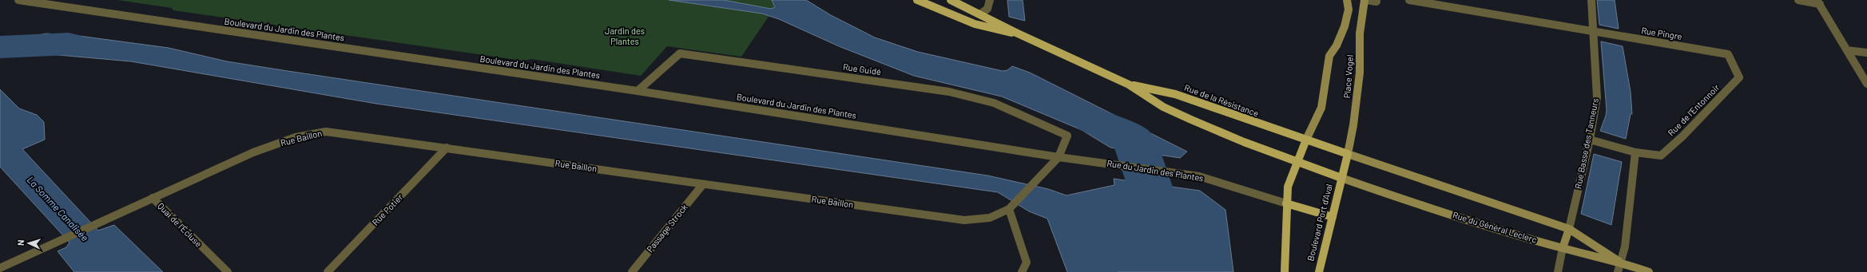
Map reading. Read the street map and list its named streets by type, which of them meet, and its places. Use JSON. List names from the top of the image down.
{
  "streets": {
    "main road": [
      "Place Vogel",
      "Rue de la Résistance",
      "Boulevard Port d'Aval",
      "Rue du Général Leclerc"
    ],
    "street": [
      "Boulevard du Jardin des Plantes",
      "Rue Pingre",
      "Rue Guidé",
      "Rue de l'Entonnoir",
      "Rue Baillon",
      "Rue Basse des Tanneurs",
      "Rue du Jardin des Plantes",
      "Rue Potier",
      "Quai de l'Écluse",
      "Passage Strock"
    ]
  },
  "crossings": [
    ["Boulevard du Jardin des Plantes", "Rue Guidé"],
    ["Boulevard du Jardin des Plantes", "Rue du Jardin des Plantes"],
    ["Rue Pingre", "Rue de l'Entonnoir"],
    ["Rue Pingre", "Rue Basse des Tanneurs"],
    ["Rue Guidé", "Rue du Jardin des Plantes"],
    ["Place Vogel", "Rue de la Résistance"],
    ["Place Vogel", "Boulevard Port d'Aval"],
    ["Rue de la Résistance", "Boulevard Port d'Aval"],
    ["Rue de la Résistance", "Rue du Général Leclerc"],
    ["Rue Baillon", "Rue Potier"],
    ["Rue Baillon", "Quai de l'Écluse"],
    ["Rue Baillon", "Passage Strock"],
    ["Boulevard Port d'Aval", "Rue du Général Leclerc"]
  ],
  "water": ["La Somme Canalisée"],
  "parks": ["Jardin des Plantes"],
  "north": "left"
}
